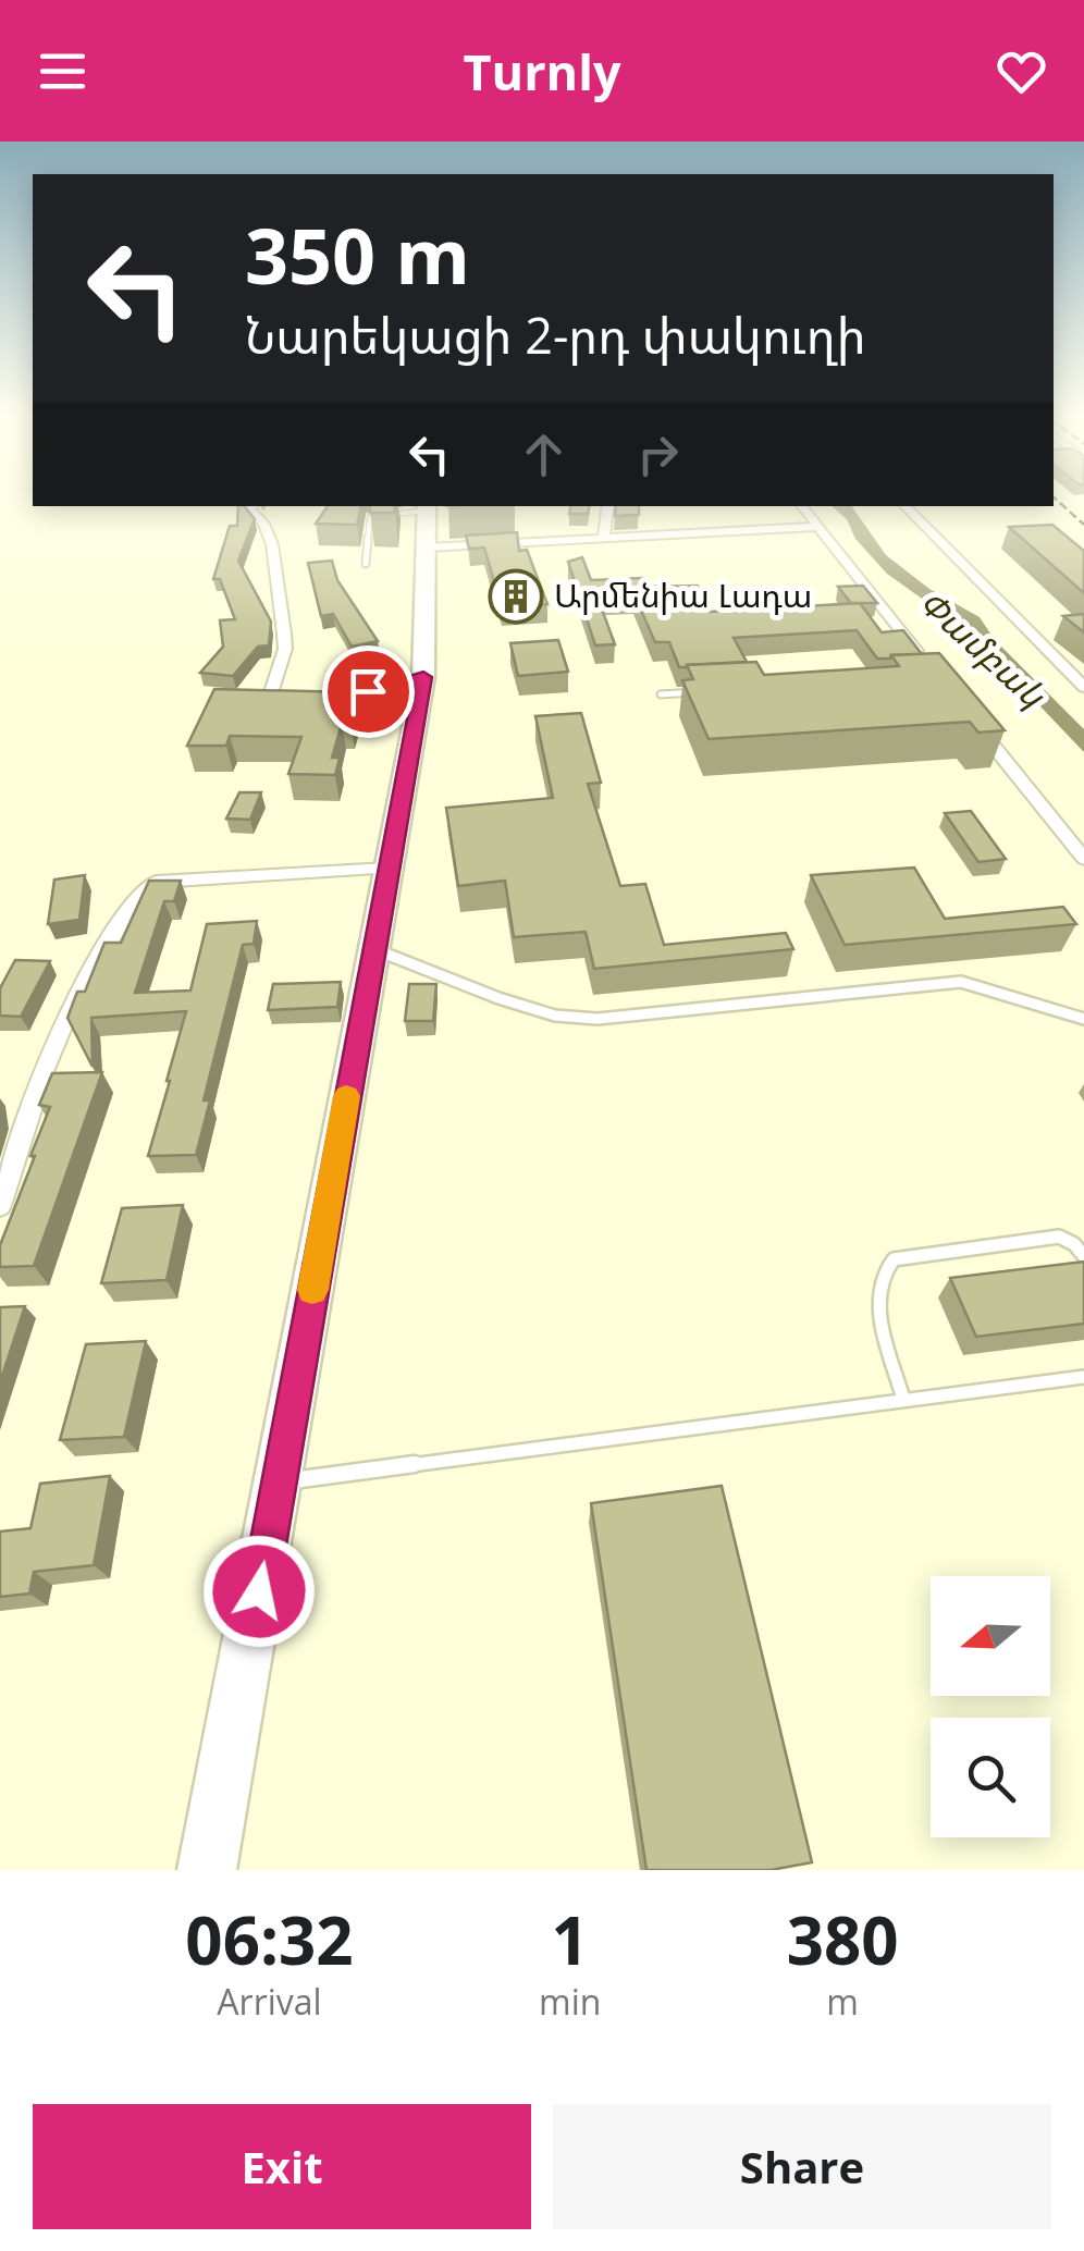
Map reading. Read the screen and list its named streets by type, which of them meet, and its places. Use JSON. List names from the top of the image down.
{
  "water": ["Փամբակ"],
  "places": {
    "building": ["Արմենիա Լադա"]
  },
  "north": "left",
  "page": {
    "header": "Turnly",
    "turn": ["350 m", "Նարեկացի 2-րդ փակուղի"],
    "eta": [
      "06:32",
      "Arrival",
      "1",
      "min",
      "380",
      "m"
    ],
    "buttons": ["Exit", "Share"]
  }
}
